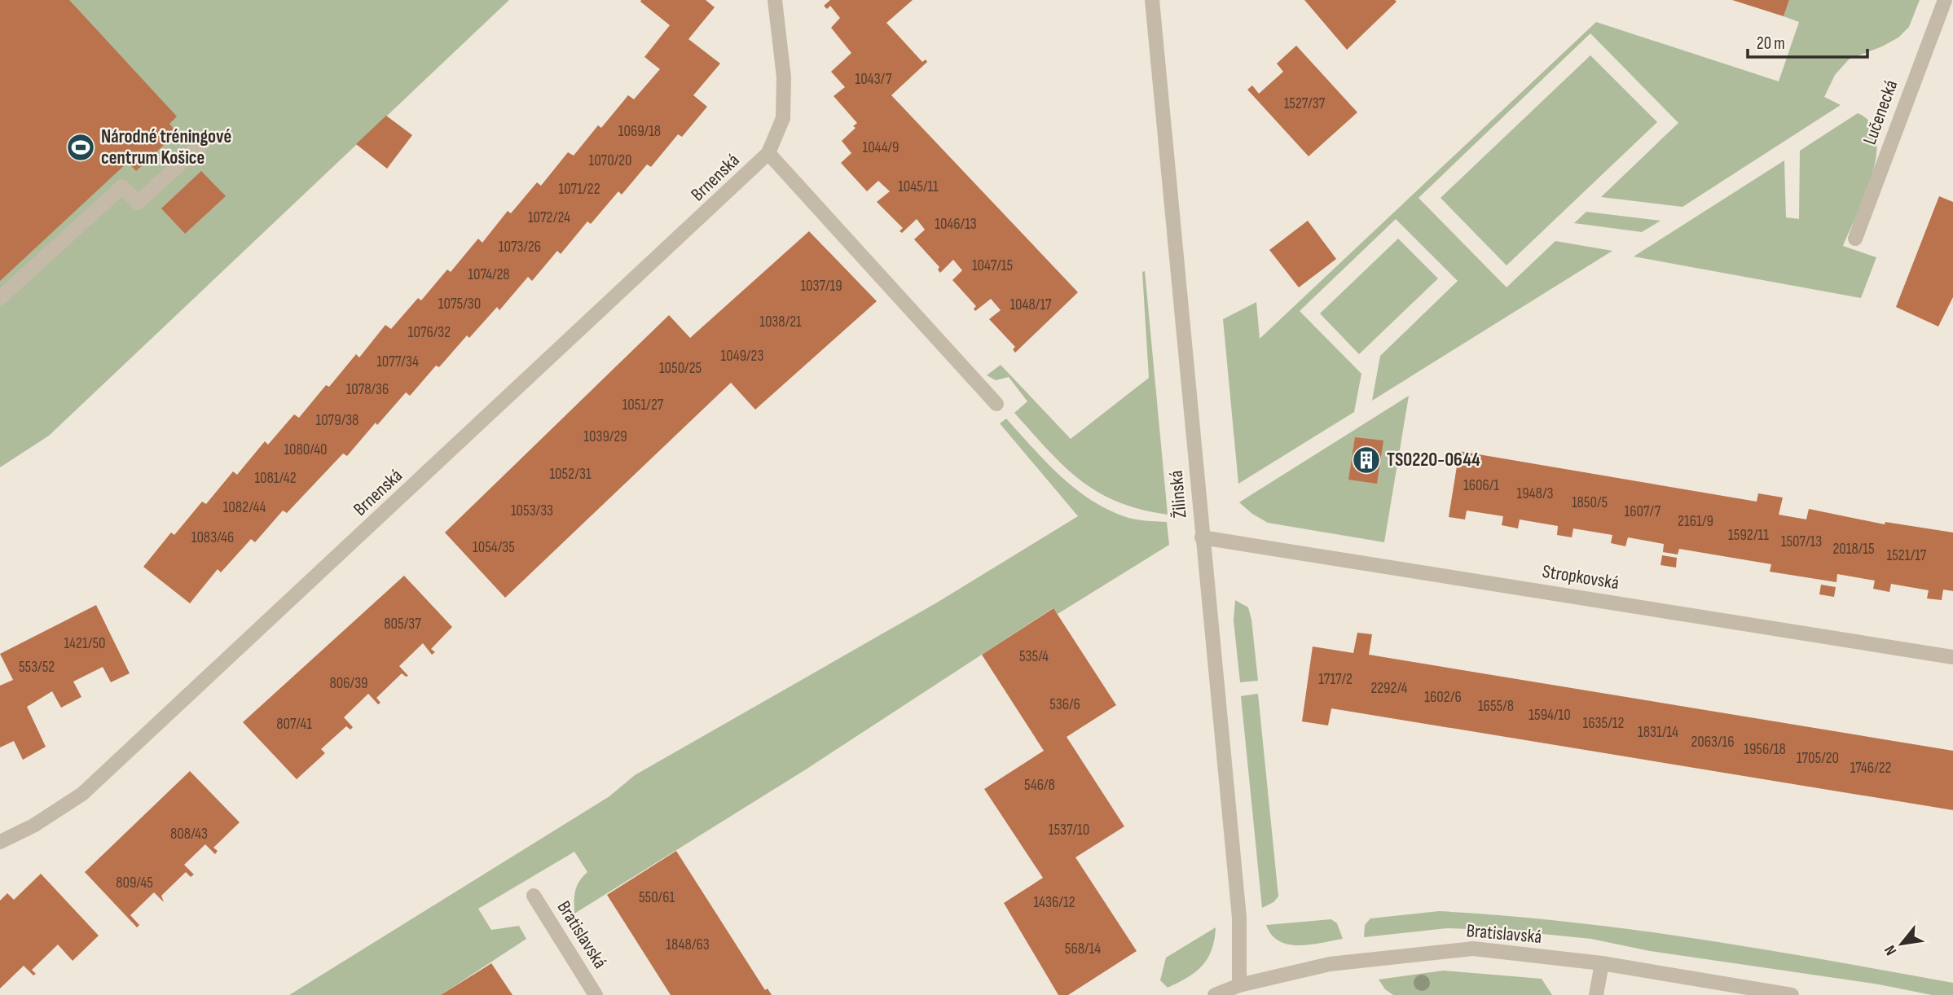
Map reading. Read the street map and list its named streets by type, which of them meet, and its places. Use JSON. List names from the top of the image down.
{
  "streets": {
    "street": [
      "Lučenecká",
      "Brnenská",
      "Žilinská",
      "Stropkovská",
      "Bratislavská"
    ]
  },
  "crossings": [
    ["Žilinská", "Stropkovská"],
    ["Žilinská", "Bratislavská"]
  ],
  "places": {
    "sports": ["Národné tréningové centrum Košice"],
    "building": ["TS0220-0644"]
  },
  "house_numbers": [
    "1043/7",
    "1527/37",
    "1069/18",
    "1044/9",
    "1070/20",
    "1045/11",
    "1071/22",
    "1072/24",
    "1046/13",
    "1073/26",
    "1047/15",
    "1074/28",
    "1037/19",
    "1075/30",
    "1048/17",
    "1038/21",
    "1076/32",
    "1049/23",
    "1077/34",
    "1050/25",
    "1078/36",
    "1051/27",
    "1079/38",
    "1039/29",
    "1080/40",
    "1052/31",
    "1081/42",
    "1606/1",
    "1948/3",
    "1850/5",
    "1082/44",
    "1053/33",
    "1607/7",
    "2161/9",
    "1592/11",
    "1083/46",
    "1507/13",
    "1054/35",
    "2018/15",
    "1521/17",
    "805/37",
    "1421/50",
    "535/4",
    "553/52",
    "1717/2",
    "806/39",
    "2292/4",
    "1602/6",
    "536/6",
    "1655/8",
    "1594/10",
    "1635/12",
    "807/41",
    "1831/14",
    "2063/16",
    "1956/18",
    "1705/20",
    "1746/22",
    "546/8",
    "1537/10",
    "808/43",
    "809/45",
    "550/61",
    "1436/12",
    "1848/63",
    "568/14"
  ],
  "scale_bar": "20 m",
  "north": "bottom left"
}
